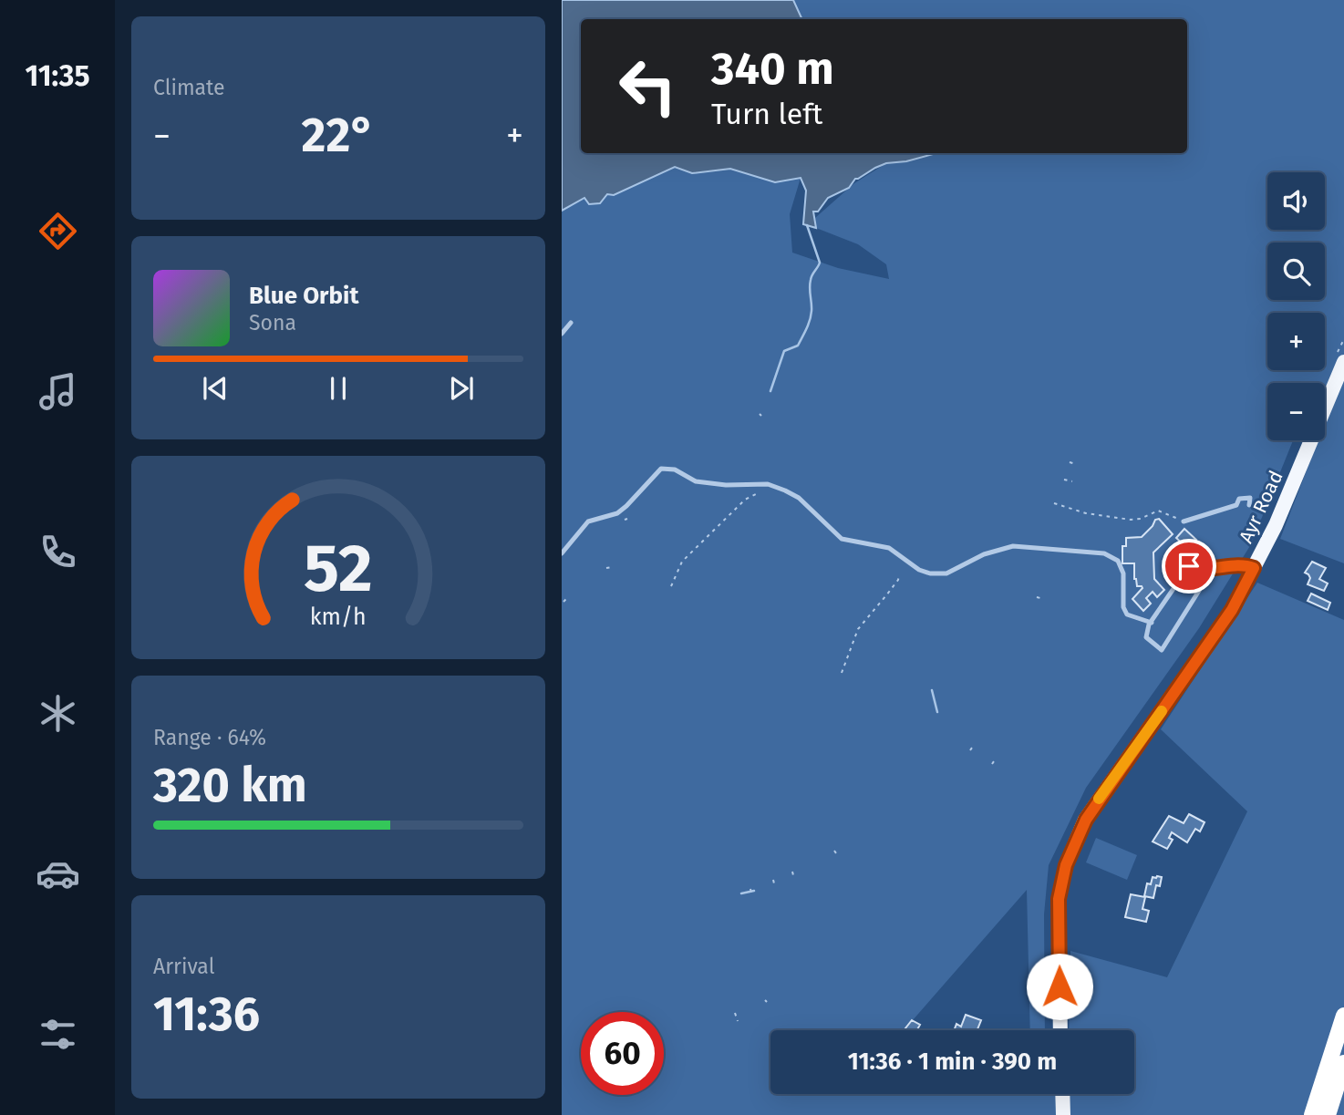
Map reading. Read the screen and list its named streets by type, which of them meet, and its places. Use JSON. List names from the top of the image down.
{
  "streets": {
    "main road": ["Ayr Road"]
  },
  "page": {
    "tabs": "11:35",
    "tile": [
      "Climate",
      ["Range · 64%", "320 km"],
      ["Arrival", "11:36"]
    ],
    "turn": ["340 m", "Turn left"],
    "heat": ["−", "22°", "+"],
    "map_buttons": ["+", "−"],
    "song": ["Blue Orbit", "Sona"],
    "limit": "60",
    "trip": "11:36 · 1 min · 390 m",
    "gauge": ["52", "km/h"]
  }
}
